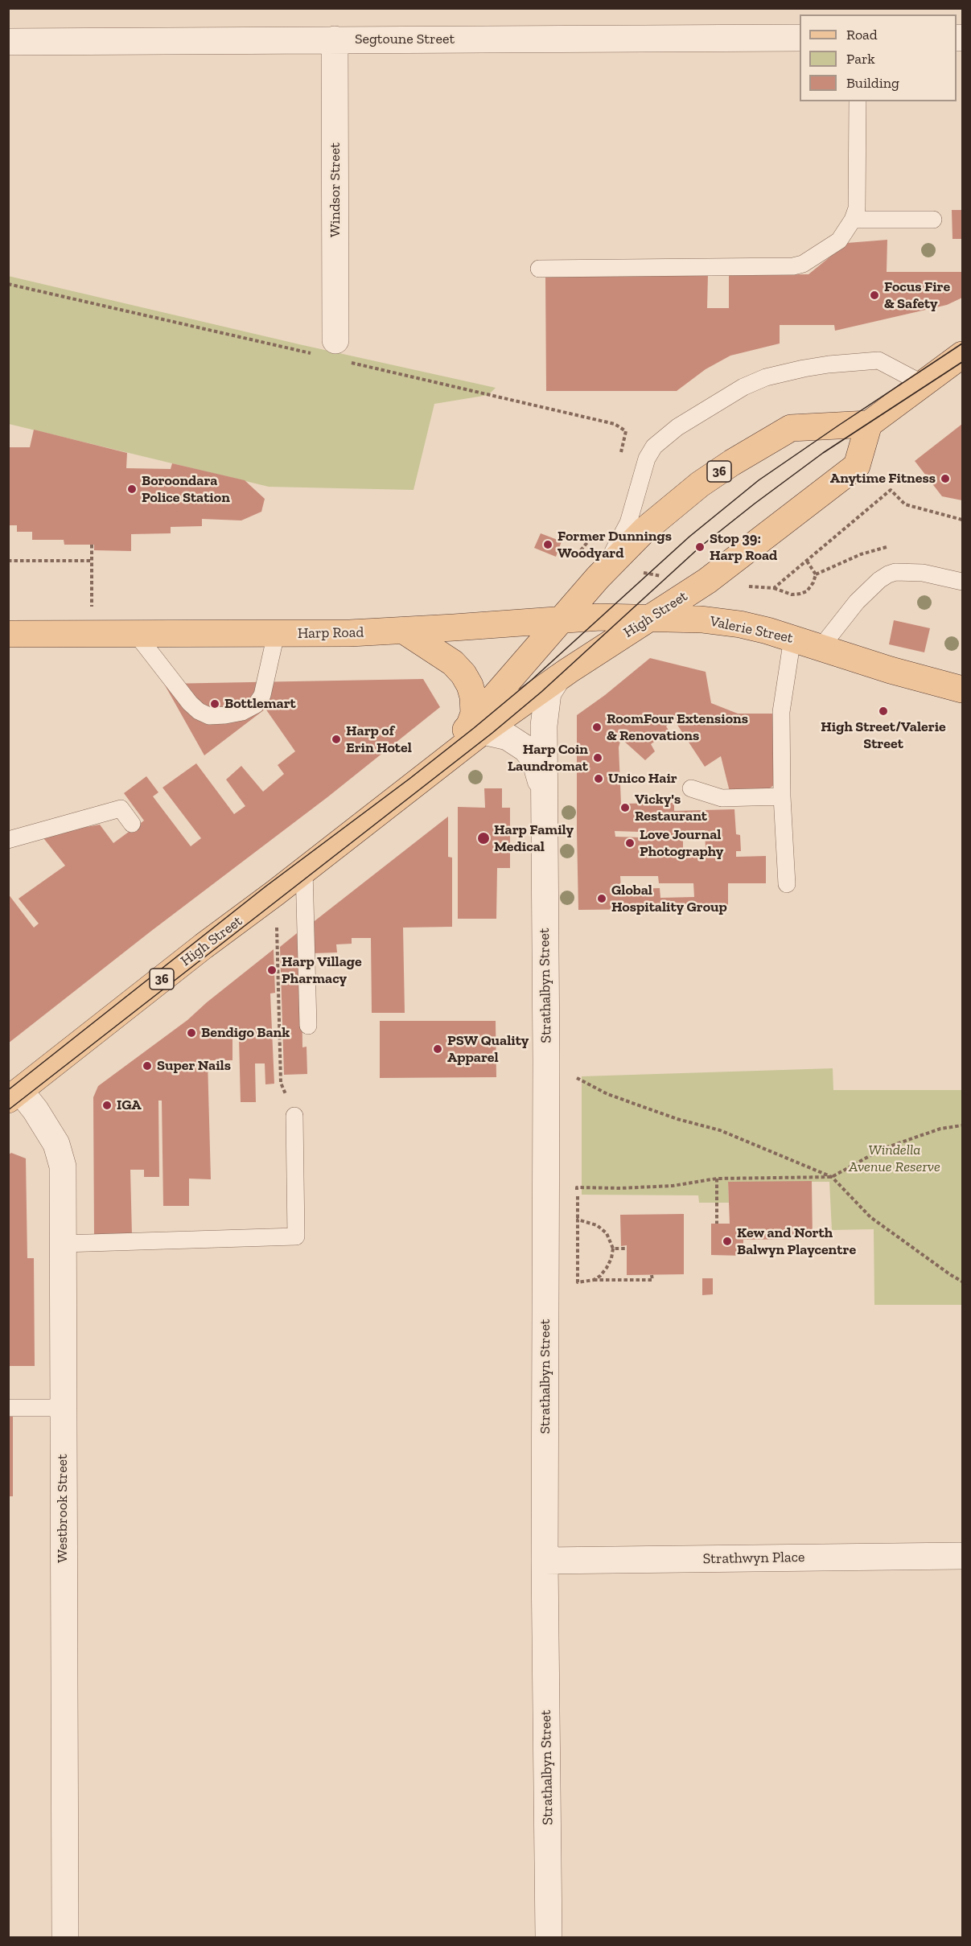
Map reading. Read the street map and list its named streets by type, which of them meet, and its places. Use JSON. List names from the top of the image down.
{
  "streets": {
    "main road": [
      "36",
      "High Street",
      "Valerie Street",
      "Harp Road"
    ],
    "street": [
      "Segtoune Street",
      "Windsor Street",
      "Strathalbyn Street",
      "Westbrook Street",
      "Strathwyn Place"
    ]
  },
  "crossings": [
    ["Segtoune Street", "Windsor Street"],
    ["High Street", "Valerie Street"],
    ["High Street", "Harp Road"],
    ["High Street", "Strathalbyn Street"],
    ["High Street", "Westbrook Street"],
    ["Valerie Street", "Harp Road"],
    ["Strathalbyn Street", "Strathwyn Place"]
  ],
  "parks": ["Windella Avenue Reserve"],
  "places": [
    "Focus Fire & Safety",
    "Anytime Fitness",
    "Boroondara Police Station",
    "Former Dunnings Woodyard",
    "Stop 39: Harp Road",
    "Bottlemart",
    "High Street/Valerie Street",
    "RoomFour Extensions & Renovations",
    "Harp of Erin Hotel",
    "Harp Coin Laundromat",
    "Unico Hair",
    "Vicky's Restaurant",
    "Harp Family Medical",
    "Love Journal Photography",
    "Global Hospitality Group",
    "Harp Village Pharmacy",
    "Bendigo Bank",
    "PSW Quality Apparel",
    "Super Nails",
    "IGA",
    "Kew and North Balwyn Playcentre"
  ],
  "legend": ["Road", "Park", "Building"]
}
